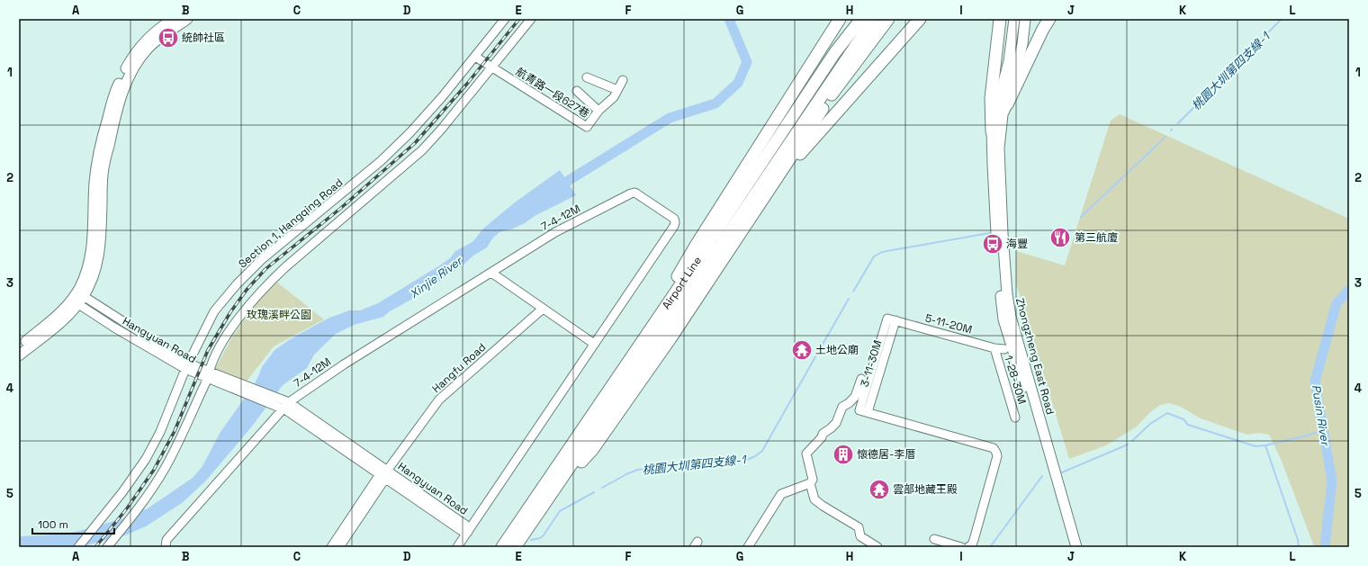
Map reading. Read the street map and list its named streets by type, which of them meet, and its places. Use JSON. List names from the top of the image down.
{
  "streets": {
    "highway": ["Airport Line"],
    "main road": ["Zhongzheng East Road"],
    "street": [
      "航青路一段627巷",
      "7-4-12M",
      "Section 1, Hangqing Road",
      "5-11-20M",
      "Hangyuan Road",
      "3-11-30M",
      "Hangfu Road",
      "1-28-30M"
    ]
  },
  "crossings": [
    ["航青路一段627巷", "Section 1, Hangqing Road"],
    ["7-4-12M", "Hangyuan Road"],
    ["Section 1, Hangqing Road", "Hangyuan Road"],
    ["5-11-20M", "3-11-30M"],
    ["5-11-20M", "1-28-30M"],
    ["Hangyuan Road", "Hangfu Road"]
  ],
  "water": ["桃園大圳第四支線-1", "Xinjie River", "Pusin River"],
  "parks": ["玫瑰溪畔公園"],
  "places": {
    "bus stop": ["統帥社區", "海豐"],
    "restaurant": ["第三航廈"],
    "temple": ["土地公廟", "雲部地藏王殿"],
    "building": ["懷德居-李厝"]
  },
  "scale_bar": "100 m",
  "grid": {
    "columns": [
      "A",
      "B",
      "C",
      "D",
      "E",
      "F",
      "G",
      "H",
      "I",
      "J",
      "K",
      "L"
    ],
    "rows": [
      "1",
      "2",
      "3",
      "4",
      "5"
    ]
  }
}
